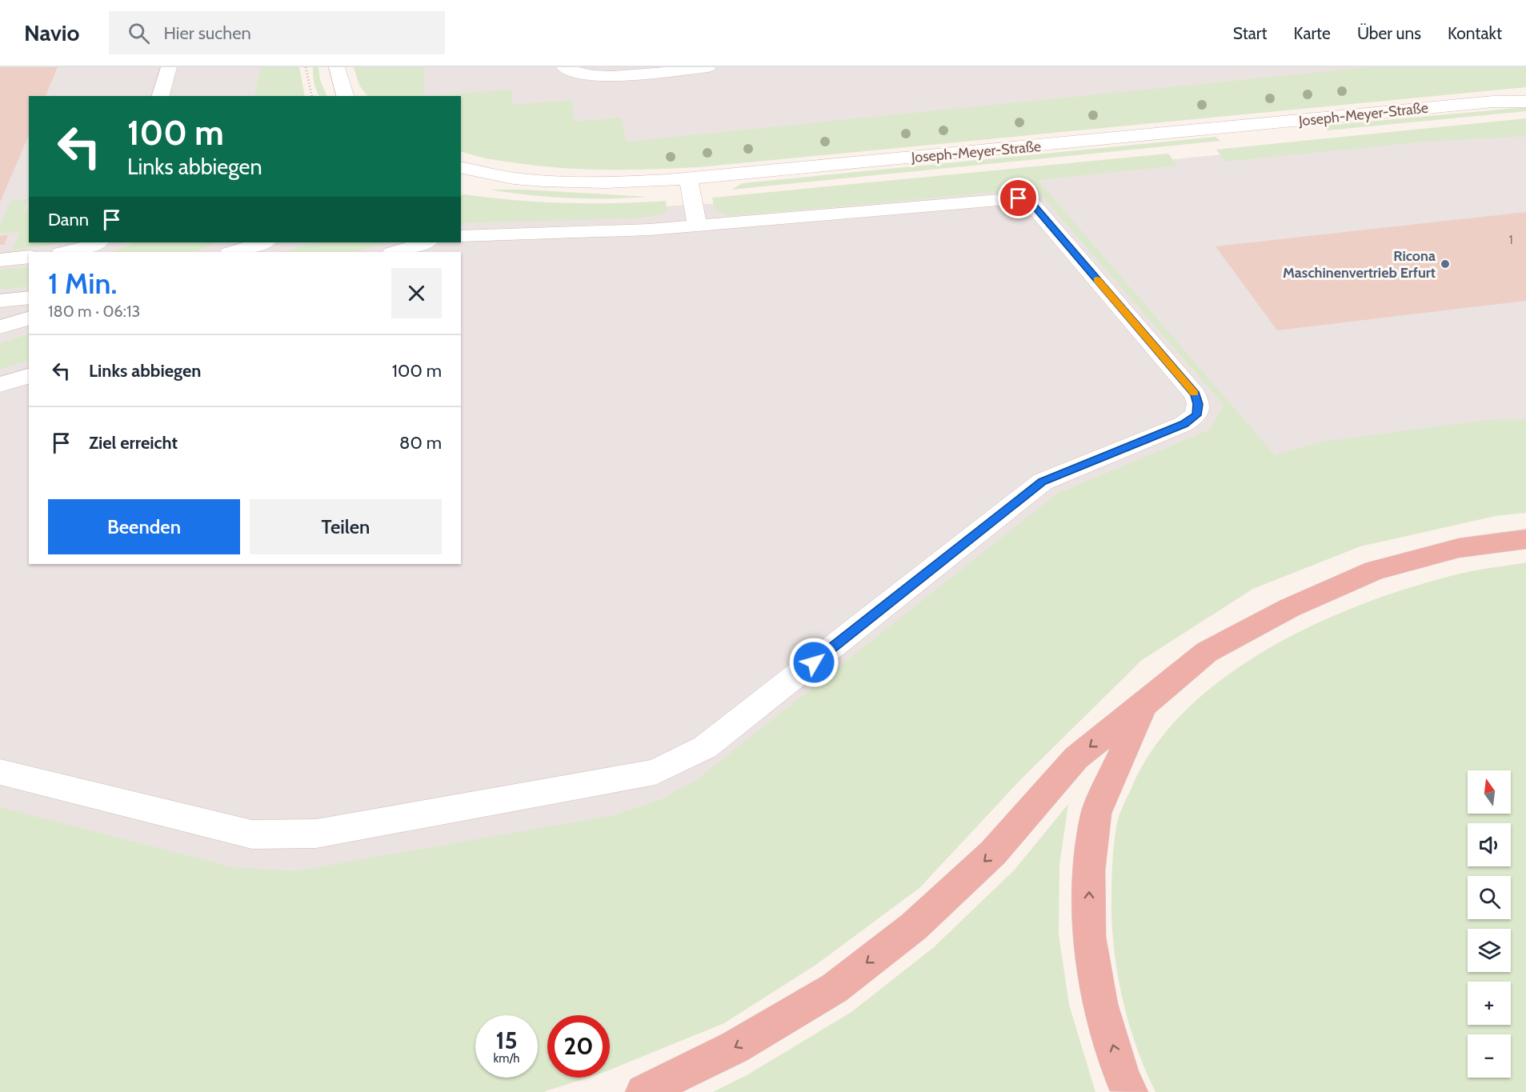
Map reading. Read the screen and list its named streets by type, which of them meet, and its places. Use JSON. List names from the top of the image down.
{
  "streets": {
    "street": ["Joseph-Meyer-Straße"]
  },
  "places": ["Ricona Maschinenvertrieb Erfurt"],
  "house_numbers": ["1"],
  "north": "top",
  "page": {
    "header": "Navio",
    "search": "Hier suchen",
    "nav": [
      "Start",
      "Karte",
      "Über uns",
      "Kontakt"
    ],
    "turn": ["100 m", "Links abbiegen"],
    "then": "Dann",
    "heading": ["1 Min.", "180 m · 06:13"],
    "list": [
      {
        "name": "Links abbiegen",
        "value": "100 m"
      },
      {
        "name": "Ziel erreicht",
        "value": "80 m"
      }
    ],
    "buttons": ["Beenden", "Teilen"],
    "map_buttons": ["+", "−"],
    "speed": "15 km/h",
    "limit": "20"
  }
}
